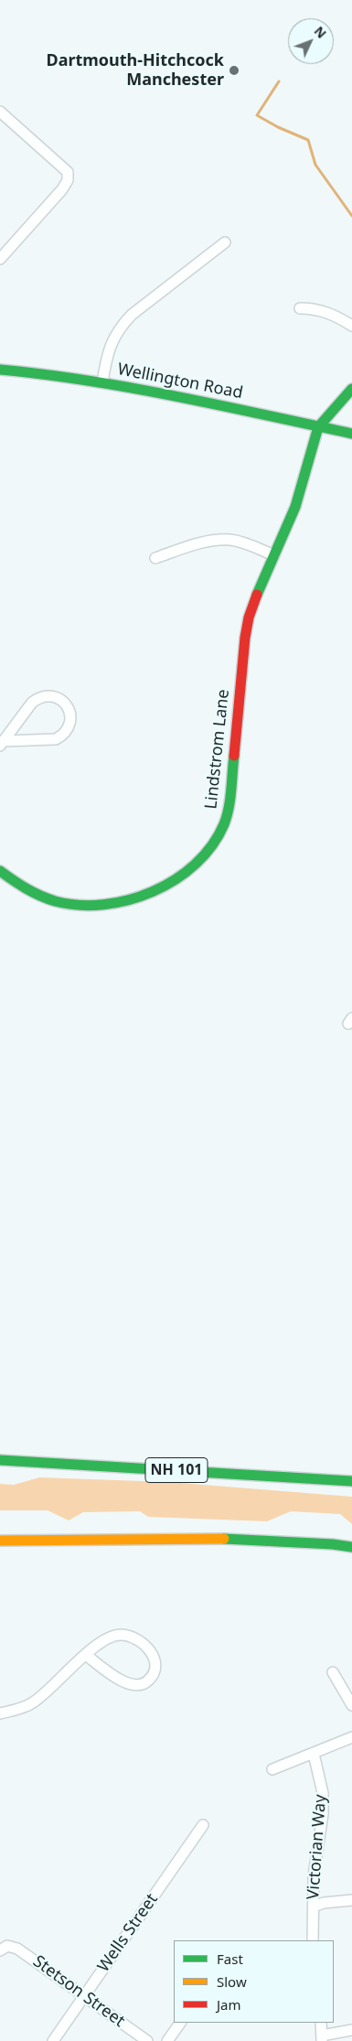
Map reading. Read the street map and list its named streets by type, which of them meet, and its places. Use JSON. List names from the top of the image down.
{
  "streets": {
    "main road": ["Wellington Road", "Lindstrom Lane", "NH 101"],
    "street": ["Victorian Way", "Wells Street", "Stetson Street"]
  },
  "crossings": [
    ["Wellington Road", "Lindstrom Lane"],
    ["Wells Street", "Stetson Street"]
  ],
  "places": ["Dartmouth-Hitchcock Manchester"],
  "legend": ["Fast", "Slow", "Jam"],
  "north": "top right"
}
